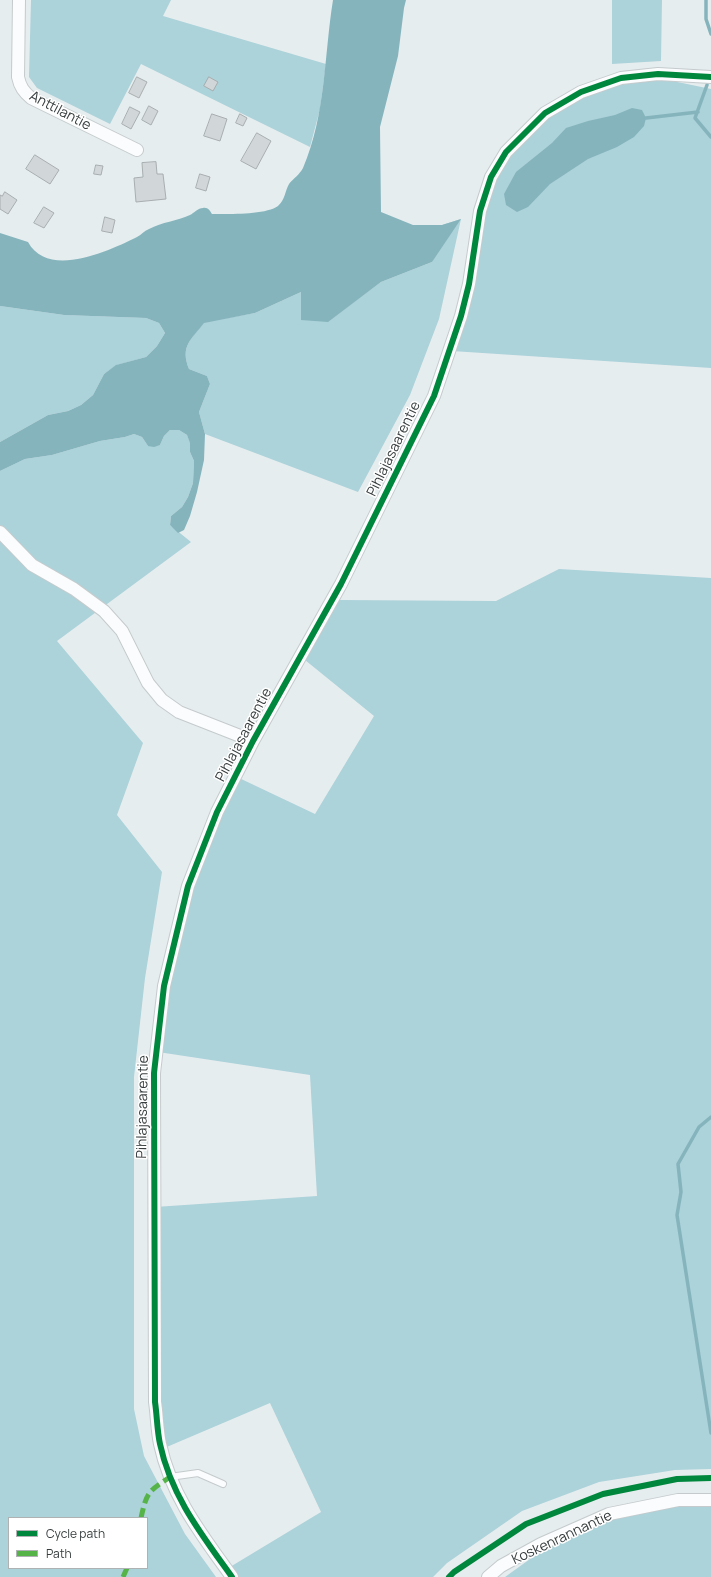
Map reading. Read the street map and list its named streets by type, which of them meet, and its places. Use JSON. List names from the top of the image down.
{
  "streets": {
    "street": ["Anttilantie", "Pihlajasaarentie", "Koskenrannantie"]
  },
  "legend": ["Cycle path", "Path"]
}
